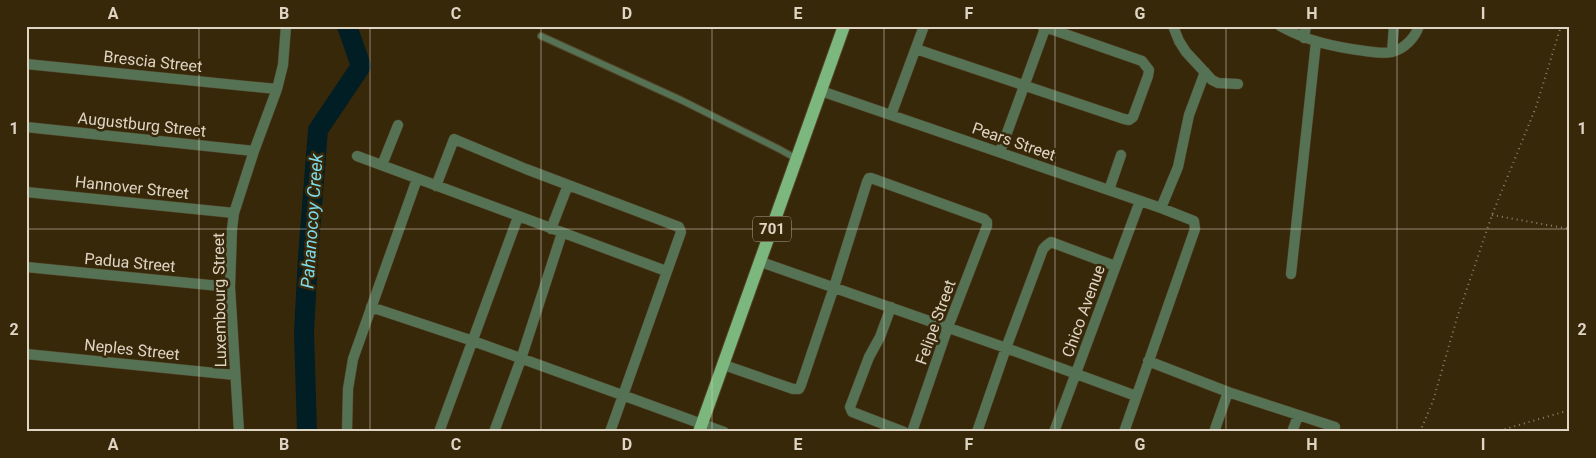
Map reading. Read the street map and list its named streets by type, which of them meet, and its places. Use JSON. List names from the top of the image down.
{
  "streets": {
    "main road": ["701"],
    "street": [
      "Brescia Street",
      "Augustburg Street",
      "Pears Street",
      "Hannover Street",
      "Padua Street",
      "Luxembourg Street",
      "Chico Avenue",
      "Felipe Street",
      "Neples Street"
    ]
  },
  "crossings": [
    ["Brescia Street", "Luxembourg Street"],
    ["Augustburg Street", "Luxembourg Street"],
    ["Pears Street", "701"],
    ["Pears Street", "Chico Avenue"],
    ["Hannover Street", "Luxembourg Street"],
    ["Padua Street", "Luxembourg Street"],
    ["Luxembourg Street", "Neples Street"]
  ],
  "water": ["Pahanocoy Creek"],
  "grid": {
    "columns": [
      "A",
      "B",
      "C",
      "D",
      "E",
      "F",
      "G",
      "H",
      "I"
    ],
    "rows": ["1", "2"]
  }
}
